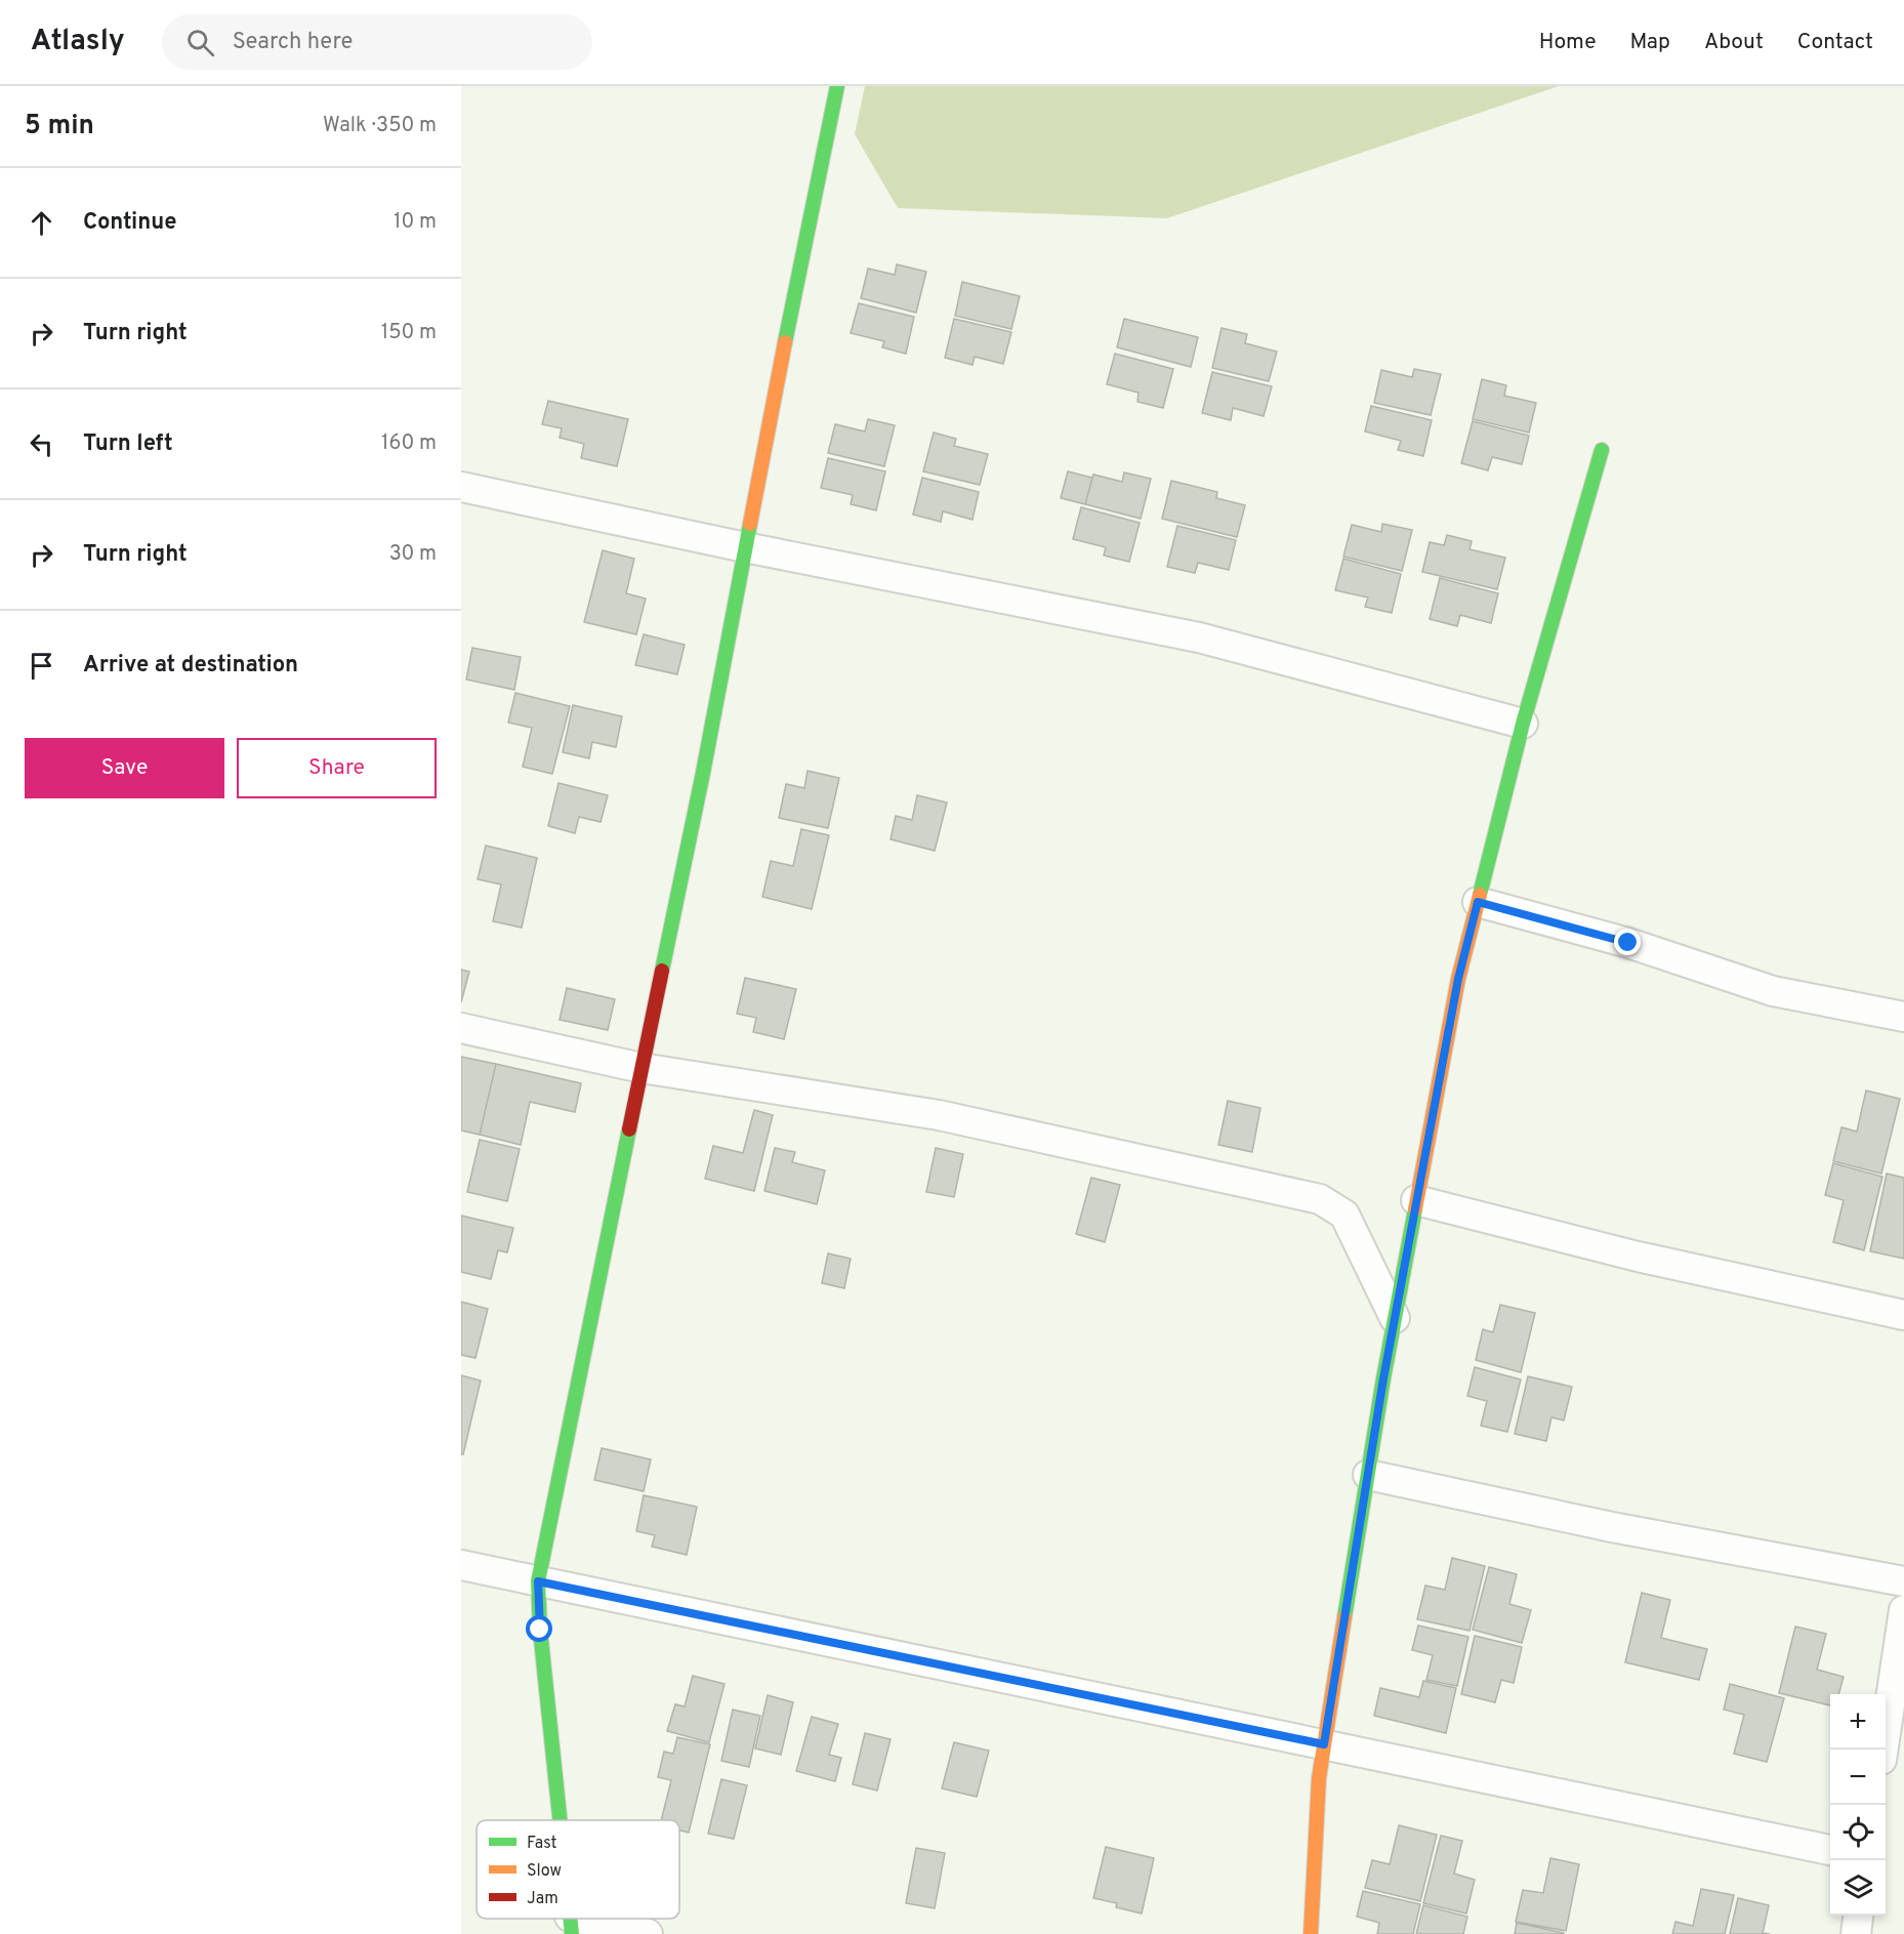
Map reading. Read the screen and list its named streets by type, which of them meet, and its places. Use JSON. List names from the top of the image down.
{
  "legend": ["Fast", "Slow", "Jam"],
  "page": {
    "header": "Atlasly",
    "search": "Search here",
    "nav": [
      "Home",
      "Map",
      "About",
      "Contact"
    ],
    "heading": ["5 min", "Walk · 350 m"],
    "list": [
      ["Continue", "10 m"],
      ["Turn right", "150 m"],
      ["Turn left", "160 m"],
      ["Turn right", "30 m"],
      "Arrive at destination"
    ],
    "buttons": ["Save", "Share"],
    "map_buttons": ["+", "−"]
  }
}
